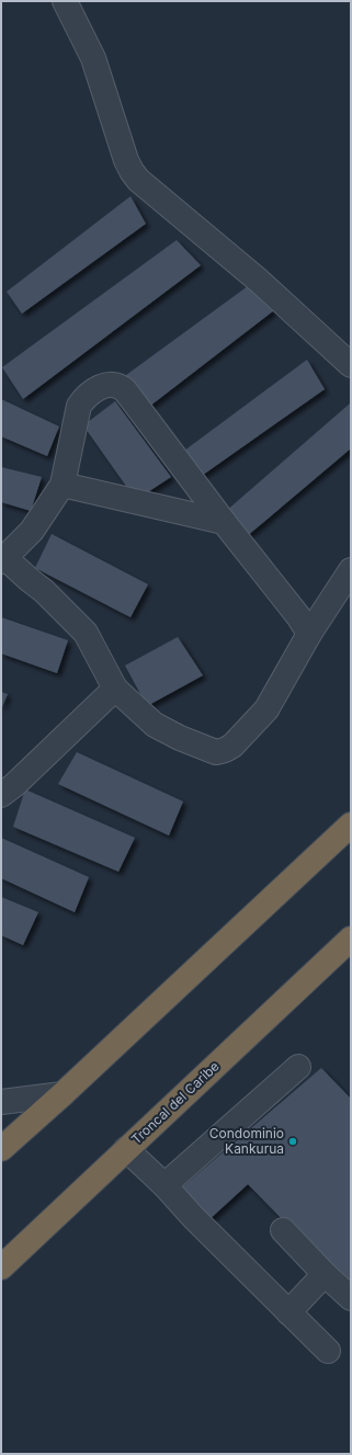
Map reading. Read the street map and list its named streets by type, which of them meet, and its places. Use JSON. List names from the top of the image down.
{
  "streets": {
    "highway": ["Troncal del Caribe"]
  },
  "places": ["Condominio Kankurua"]
}
